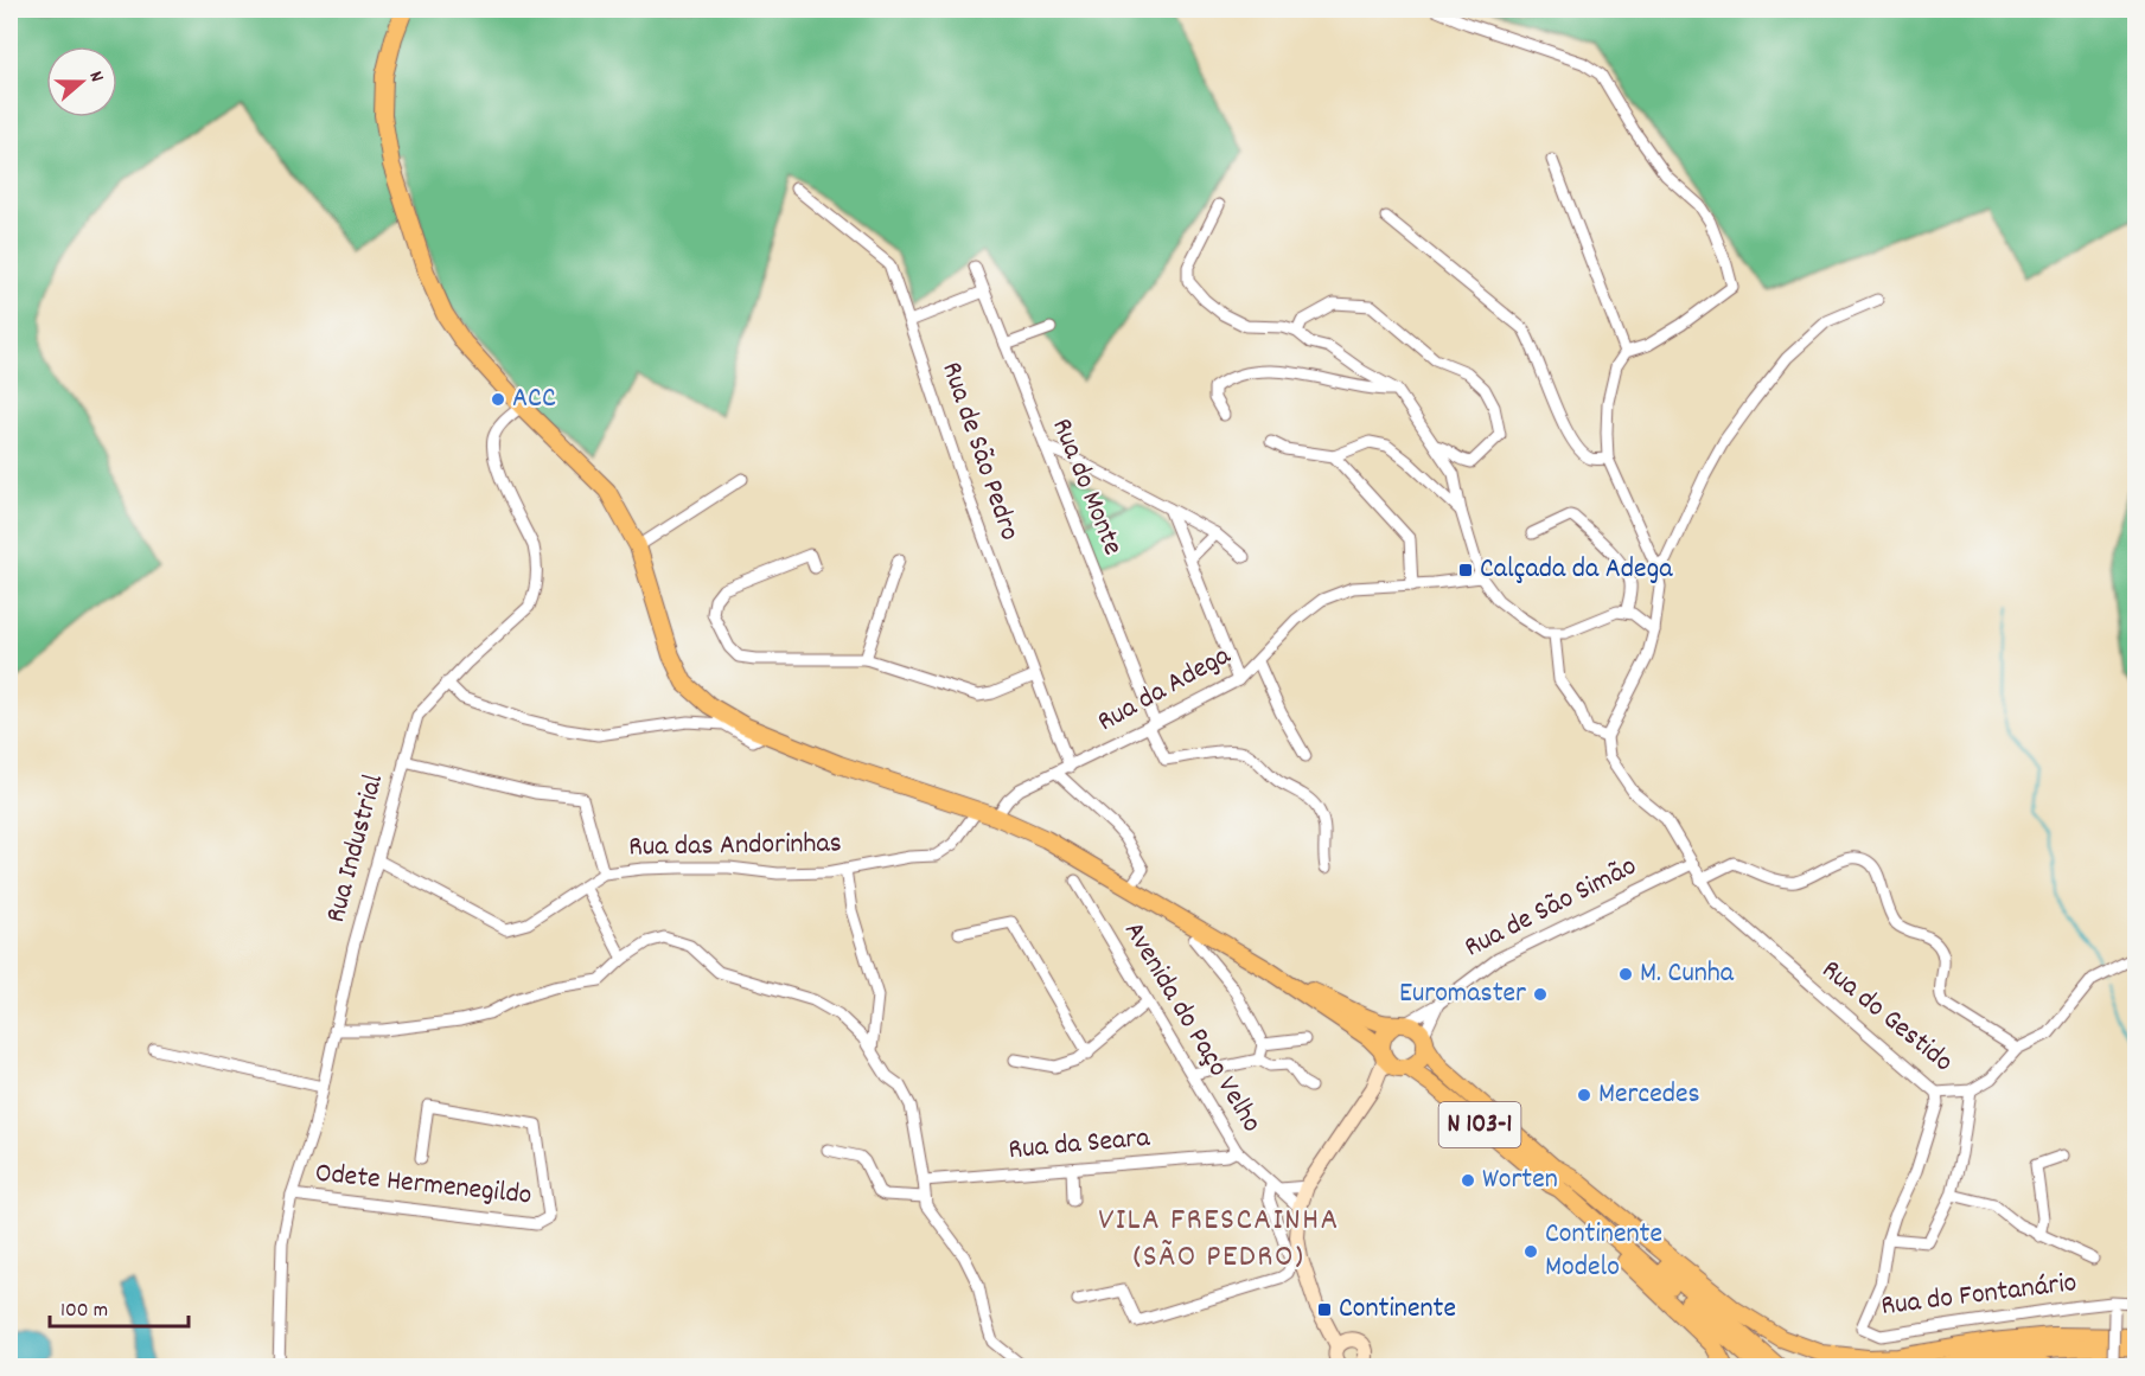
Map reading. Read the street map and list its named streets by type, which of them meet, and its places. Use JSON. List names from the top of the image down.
{
  "streets": {
    "main road": ["N 103-1"],
    "street": [
      "Rua de São Pedro",
      "Rua do Monte",
      "Rua da Adega",
      "Rua das Andorinhas",
      "Rua Industrial",
      "Rua de São Simão",
      "Rua do Gestido",
      "Avenida do Paço Velho",
      "Rua da Seara",
      "Odete Hermenegildo",
      "Rua do Fontanário"
    ]
  },
  "crossings": [
    ["Rua de São Pedro", "Rua da Adega"],
    ["Rua do Monte", "Rua da Adega"],
    ["Rua das Andorinhas", "Rua Industrial"],
    ["Rua Industrial", "Odete Hermenegildo"],
    ["Rua de São Simão", "Rua do Gestido"],
    ["Rua de São Simão", "N 103-1"],
    ["Rua do Gestido", "Rua do Fontanário"],
    ["Avenida do Paço Velho", "Rua da Seara"]
  ],
  "districts": ["VILA FRESCAINHA (SÃO PEDRO)"],
  "places": {
    "other": [
      "ACC",
      "M. Cunha",
      "Euromaster",
      "Mercedes",
      "Worten",
      "Continente Modelo"
    ],
    "transit": ["Calçada da Adega", "Continente"]
  },
  "scale_bar": "100 m",
  "north": "right"
}
